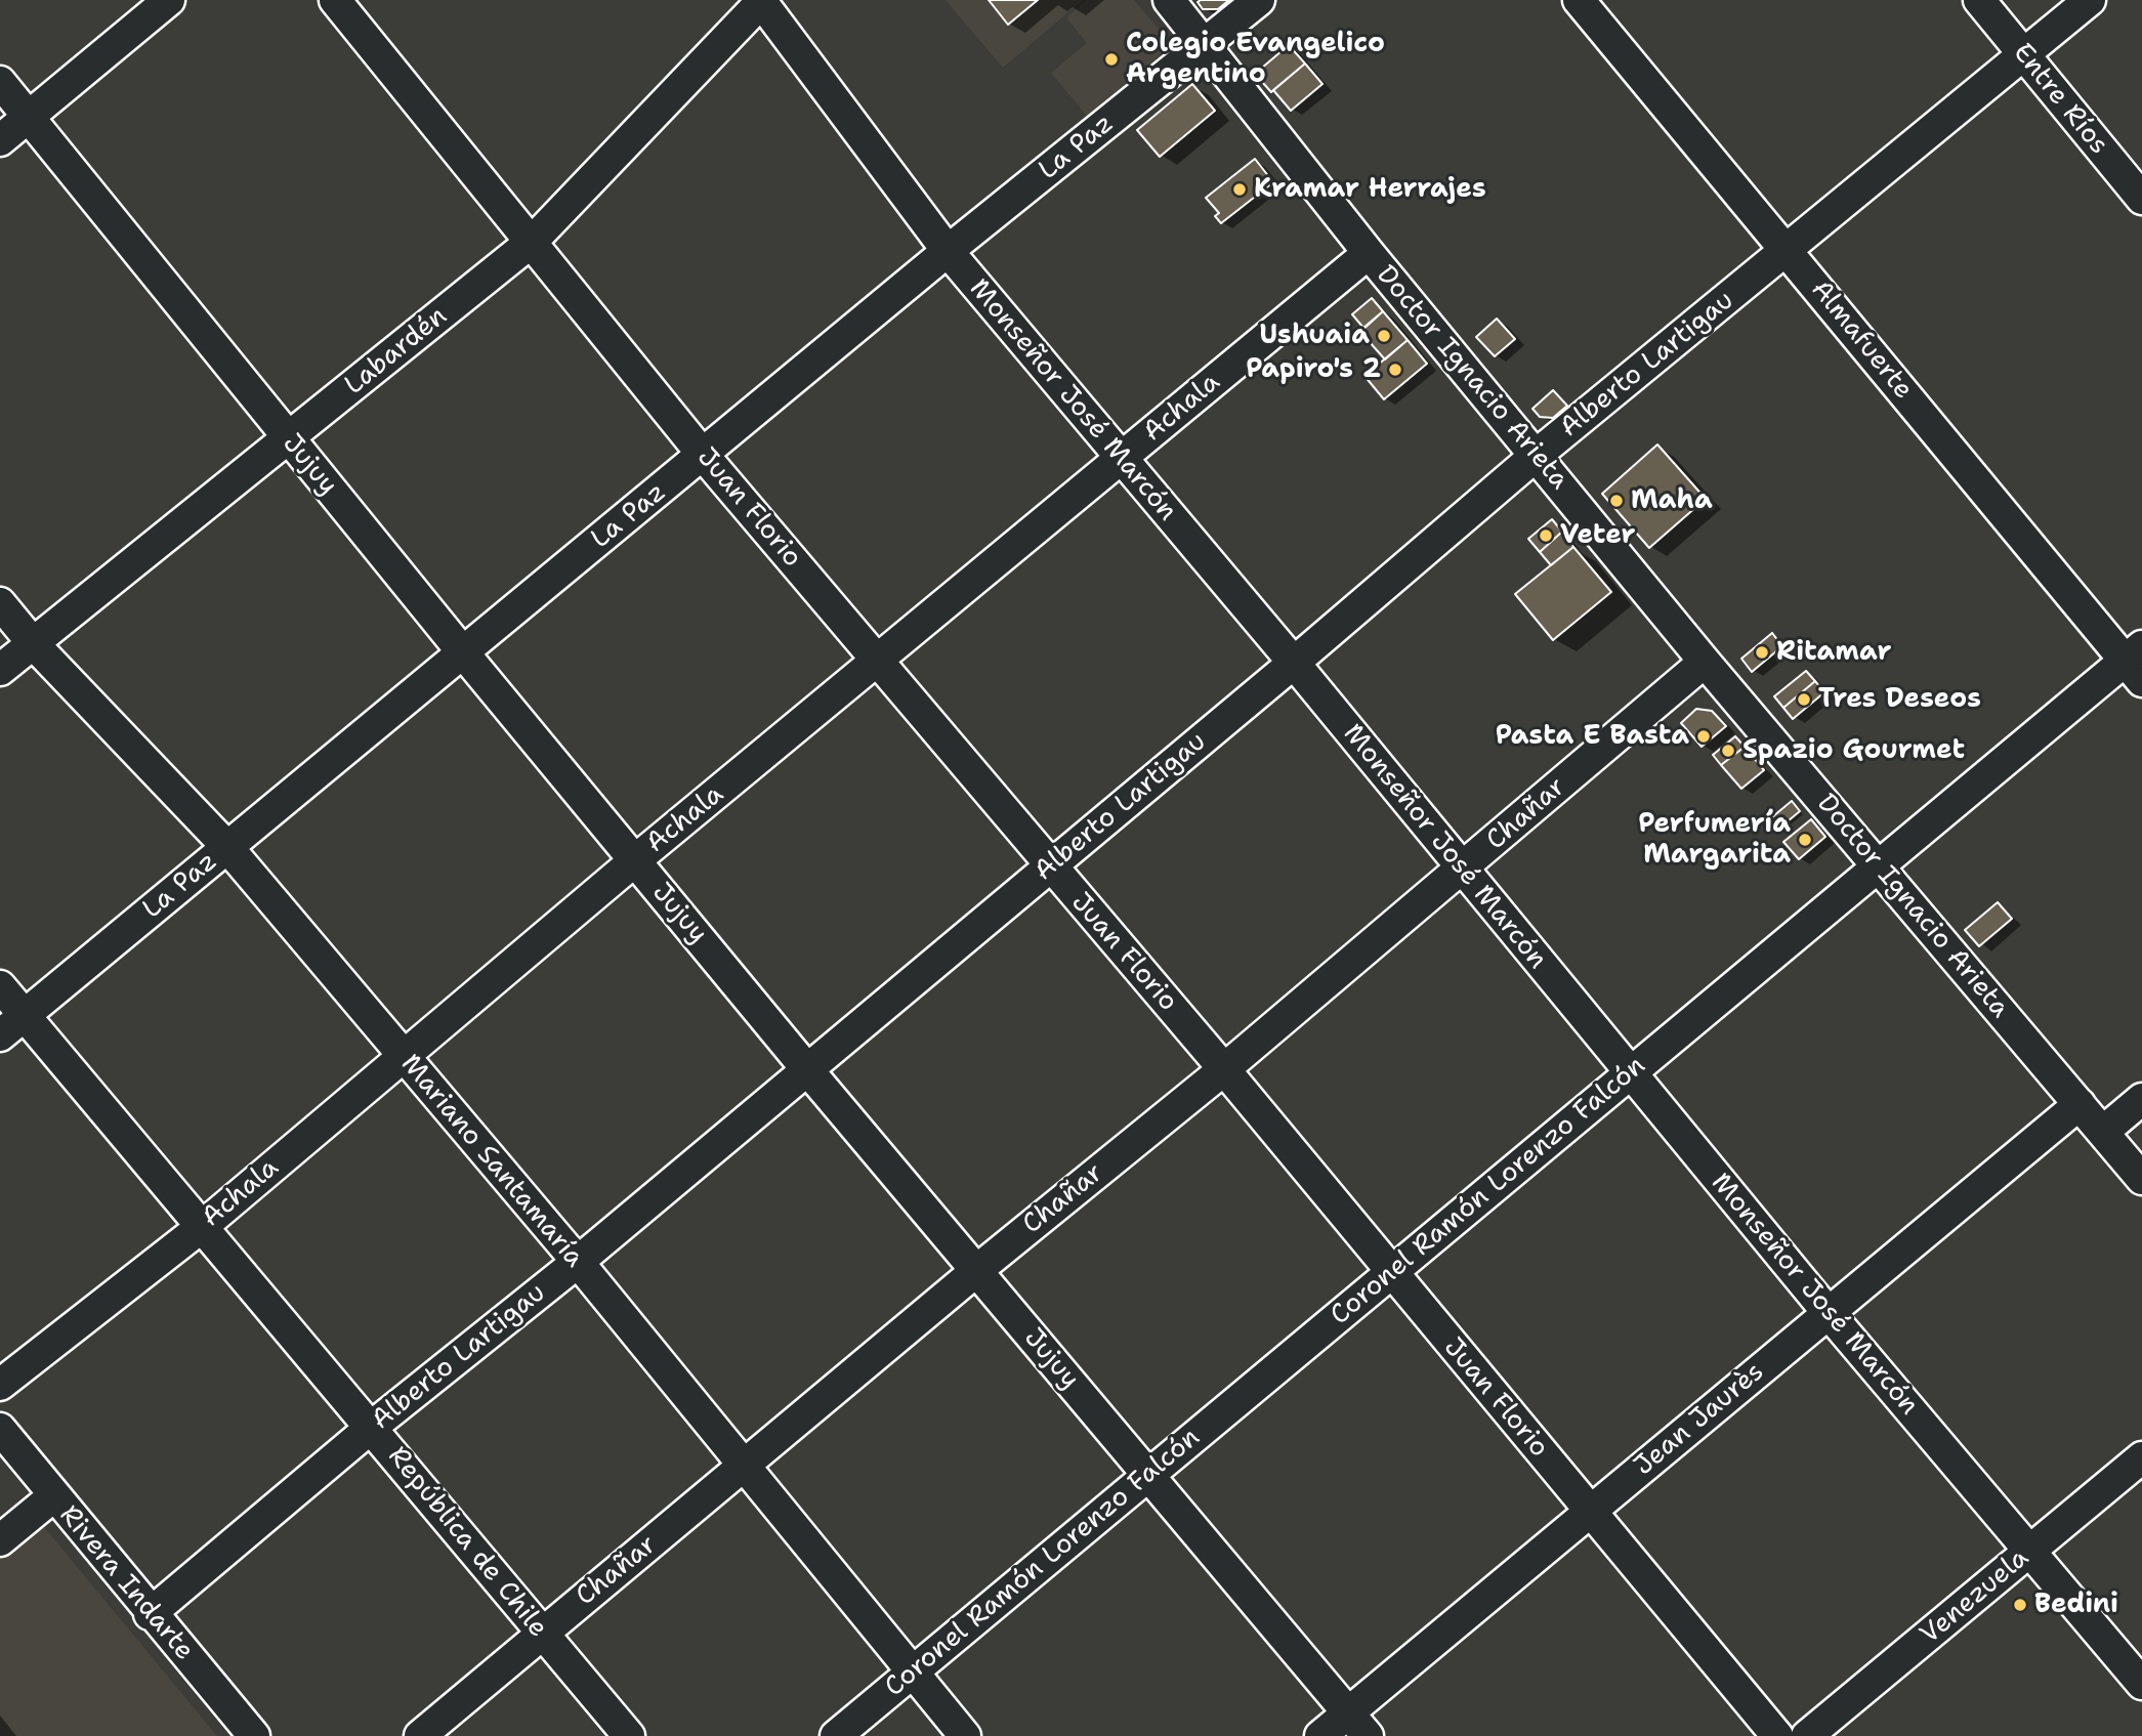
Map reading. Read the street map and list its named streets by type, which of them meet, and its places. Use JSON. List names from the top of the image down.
{
  "streets": {
    "street": [
      "Entre Ríos",
      "La Paz",
      "Almafuerte",
      "Labardén",
      "Alberto Lartigau",
      "Doctor Ignacio Arieta",
      "Monseñor José Marcón",
      "Achala",
      "Jujuy",
      "Juan Florio",
      "Chañar",
      "Mariano Santamaría",
      "Coronel Ramón Lorenzo Falcón",
      "Jean Jaurès",
      "República de Chile",
      "Rivera Indarte",
      "Venezuela"
    ]
  },
  "crossings": [
    ["Entre Ríos", "Alberto Lartigau"],
    ["La Paz", "Doctor Ignacio Arieta"],
    ["La Paz", "Monseñor José Marcón"],
    ["La Paz", "Jujuy"],
    ["La Paz", "Juan Florio"],
    ["La Paz", "Mariano Santamaría"],
    ["La Paz", "República de Chile"],
    ["Almafuerte", "Alberto Lartigau"],
    ["Almafuerte", "Coronel Ramón Lorenzo Falcón"],
    ["Labardén", "Monseñor José Marcón"],
    ["Labardén", "Jujuy"],
    ["Labardén", "Juan Florio"],
    ["Labardén", "Mariano Santamaría"],
    ["Alberto Lartigau", "Doctor Ignacio Arieta"],
    ["Alberto Lartigau", "Monseñor José Marcón"],
    ["Alberto Lartigau", "Jujuy"],
    ["Alberto Lartigau", "Juan Florio"],
    ["Alberto Lartigau", "Mariano Santamaría"],
    ["Alberto Lartigau", "República de Chile"],
    ["Alberto Lartigau", "Rivera Indarte"],
    ["Doctor Ignacio Arieta", "Achala"],
    ["Doctor Ignacio Arieta", "Chañar"],
    ["Doctor Ignacio Arieta", "Coronel Ramón Lorenzo Falcón"],
    ["Doctor Ignacio Arieta", "Jean Jaurès"],
    ["Monseñor José Marcón", "Achala"],
    ["Monseñor José Marcón", "Chañar"],
    ["Monseñor José Marcón", "Coronel Ramón Lorenzo Falcón"],
    ["Monseñor José Marcón", "Jean Jaurès"],
    ["Monseñor José Marcón", "Venezuela"],
    ["Achala", "Jujuy"],
    ["Achala", "Juan Florio"],
    ["Achala", "Mariano Santamaría"],
    ["Achala", "República de Chile"],
    ["Jujuy", "Chañar"],
    ["Jujuy", "Coronel Ramón Lorenzo Falcón"],
    ["Jujuy", "Jean Jaurès"],
    ["Juan Florio", "Chañar"],
    ["Juan Florio", "Coronel Ramón Lorenzo Falcón"],
    ["Juan Florio", "Jean Jaurès"],
    ["Chañar", "Mariano Santamaría"],
    ["Chañar", "República de Chile"],
    ["Mariano Santamaría", "Coronel Ramón Lorenzo Falcón"]
  ],
  "places": [
    "Colegio Evangelico Argentino",
    "Kramar Herrajes",
    "Ushuaia",
    "Papiro's 2",
    "Maha",
    "Veter",
    "Ritamar",
    "Tres Deseos",
    "Pasta E Basta",
    "Spazio Gourmet",
    "Perfumería Margarita",
    "Bedini"
  ]
}
